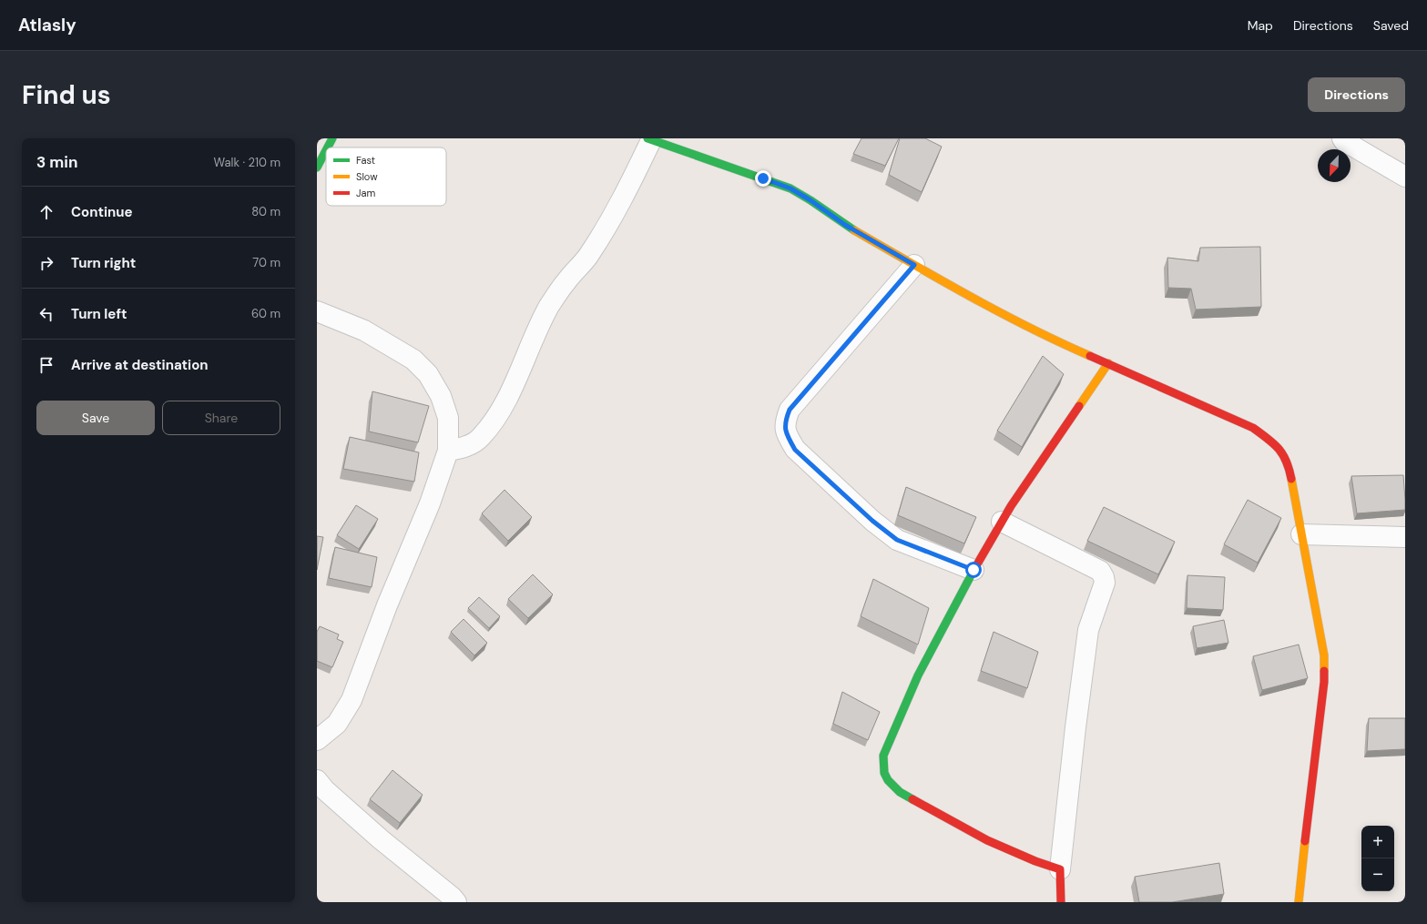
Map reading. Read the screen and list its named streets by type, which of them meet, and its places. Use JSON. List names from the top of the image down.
{
  "legend": ["Fast", "Slow", "Jam"],
  "north": "bottom left",
  "page": {
    "header": "Atlasly",
    "nav": ["Map", "Directions", "Saved"],
    "buttons": [
      "Directions",
      ["Save", "Share"]
    ],
    "title": "Find us",
    "heading": ["3 min", "Walk · 210 m"],
    "list": [
      ["Continue", "80 m"],
      ["Turn right", "70 m"],
      ["Turn left", "60 m"],
      "Arrive at destination"
    ],
    "map_buttons": ["+", "−"]
  }
}
